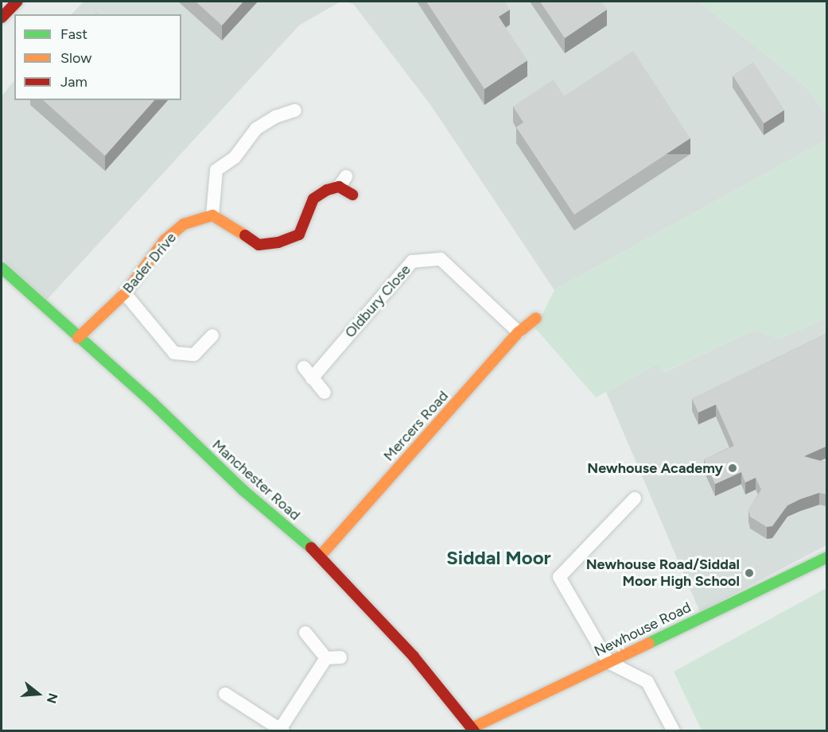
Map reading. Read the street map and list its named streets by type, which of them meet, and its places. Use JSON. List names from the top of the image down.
{
  "streets": {
    "street": [
      "Bader Drive",
      "Oldbury Close",
      "Mercers Road",
      "Manchester Road",
      "Newhouse Road"
    ]
  },
  "crossings": [
    ["Bader Drive", "Manchester Road"],
    ["Oldbury Close", "Mercers Road"],
    ["Mercers Road", "Manchester Road"],
    ["Manchester Road", "Newhouse Road"]
  ],
  "districts": ["Siddal Moor"],
  "places": ["Newhouse Academy", "Newhouse Road/Siddal Moor High School"],
  "legend": ["Fast", "Slow", "Jam"],
  "north": "right"
}
